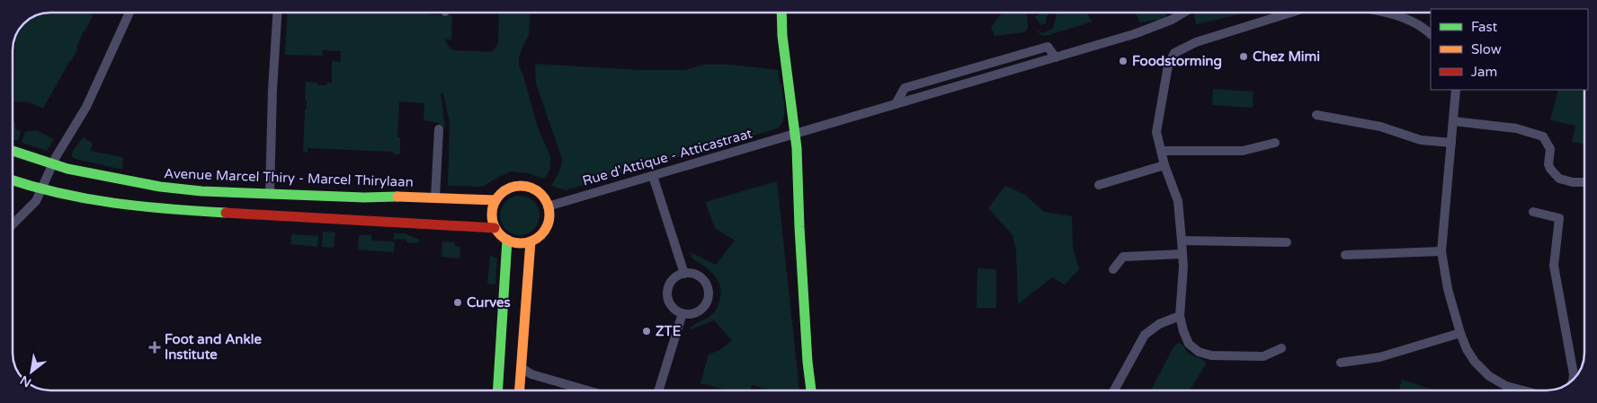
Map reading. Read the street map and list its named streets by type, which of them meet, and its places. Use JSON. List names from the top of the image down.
{
  "streets": {
    "main road": ["Avenue Marcel Thiry - Marcel Thirylaan"],
    "street": ["Rue d'Attique - Atticastraat"]
  },
  "crossings": [
    ["Rue d'Attique - Atticastraat", "Avenue Marcel Thiry - Marcel Thirylaan"]
  ],
  "places": {
    "other": [
      "Chez Mimi",
      "Foodstorming",
      "Curves",
      "ZTE"
    ],
    "health": ["Foot and Ankle Institute"]
  },
  "legend": ["Fast", "Slow", "Jam"],
  "north": "bottom left"
}
